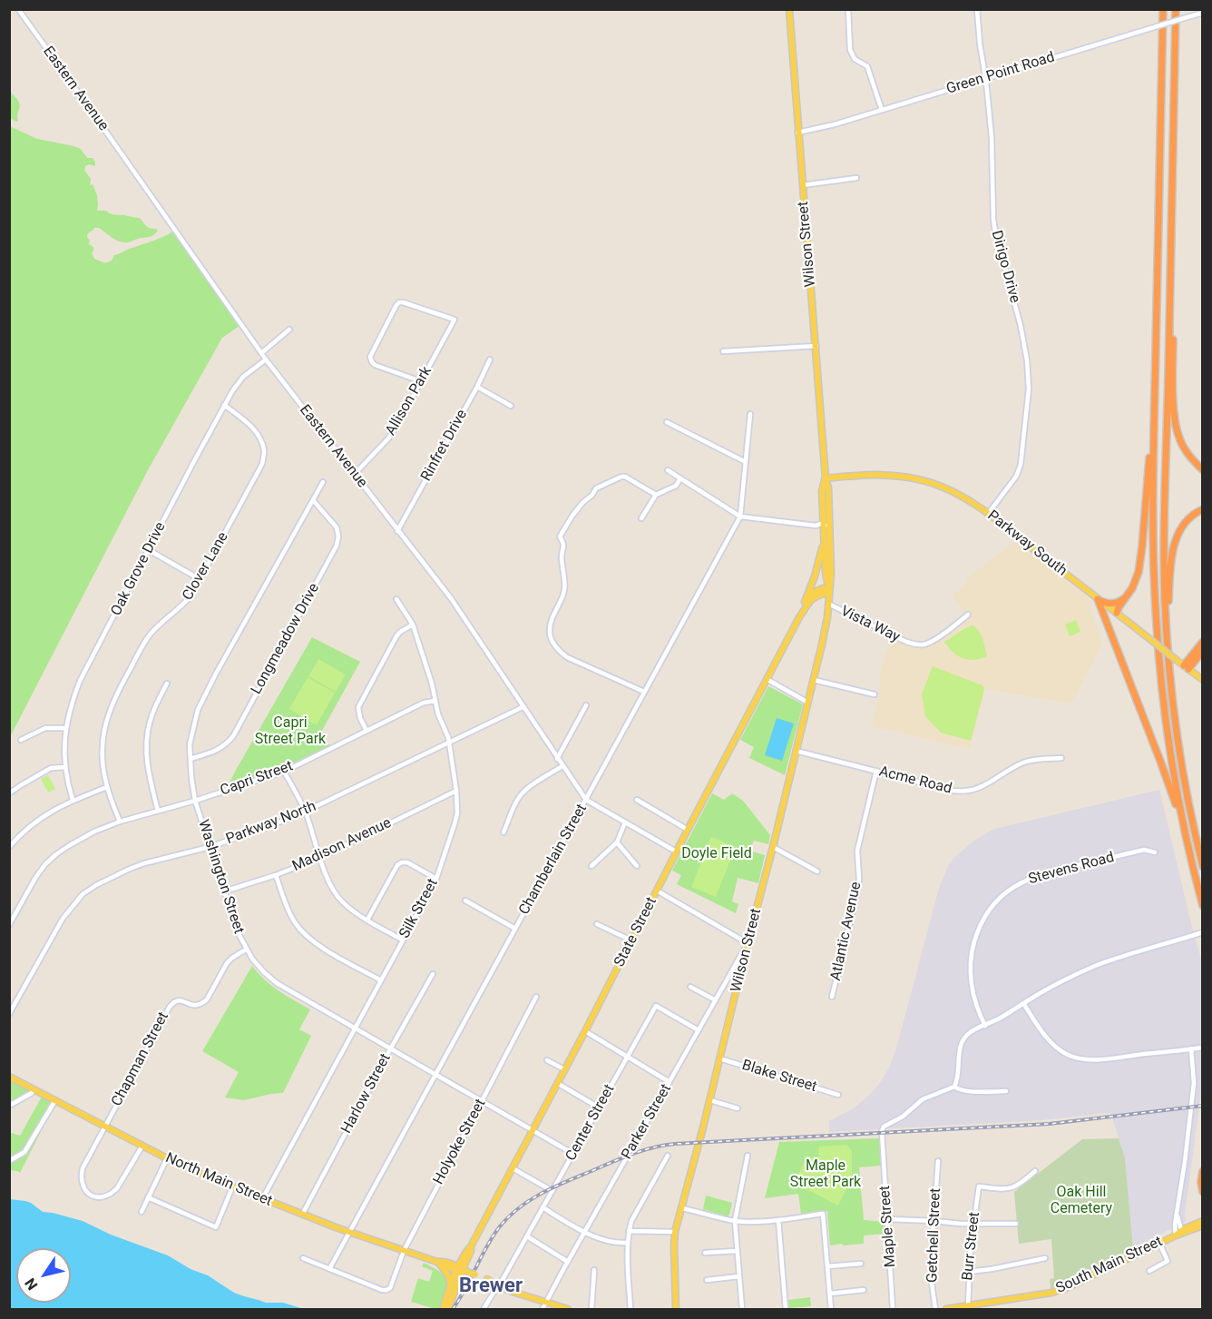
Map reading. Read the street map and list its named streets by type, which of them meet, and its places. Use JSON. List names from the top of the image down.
{
  "streets": {
    "main road": [
      "Wilson Street",
      "Parkway South",
      "State Street",
      "North Main Street",
      "South Main Street"
    ],
    "street": [
      "Green Point Road",
      "Eastern Avenue",
      "Dirigo Drive",
      "Allison Park",
      "Rinfret Drive",
      "Clover Lane",
      "Oak Grove Drive",
      "Vista Way",
      "Longmeadow Drive",
      "Capri Street",
      "Acme Road",
      "Parkway North",
      "Madison Avenue",
      "Chamberlain Street",
      "Stevens Road",
      "Washington Street",
      "Silk Street",
      "Atlantic Avenue",
      "Chapman Street",
      "Blake Street",
      "Harlow Street",
      "Parker Street",
      "Center Street",
      "Holyoke Street",
      "Maple Street",
      "Getchell Street",
      "Burr Street"
    ]
  },
  "crossings": [
    ["Green Point Road", "Wilson Street"],
    ["Green Point Road", "Dirigo Drive"],
    ["Eastern Avenue", "Allison Park"],
    ["Eastern Avenue", "Rinfret Drive"],
    ["Eastern Avenue", "Oak Grove Drive"],
    ["Eastern Avenue", "Parkway North"],
    ["Eastern Avenue", "Chamberlain Street"],
    ["Eastern Avenue", "State Street"],
    ["Wilson Street", "Parkway South"],
    ["Wilson Street", "Vista Way"],
    ["Wilson Street", "Acme Road"],
    ["Wilson Street", "State Street"],
    ["Wilson Street", "Blake Street"],
    ["Wilson Street", "Parker Street"],
    ["Dirigo Drive", "Parkway South"],
    ["Clover Lane", "Oak Grove Drive"],
    ["Clover Lane", "Capri Street"],
    ["Longmeadow Drive", "Washington Street"],
    ["Capri Street", "Washington Street"],
    ["Capri Street", "Silk Street"],
    ["Acme Road", "Atlantic Avenue"],
    ["Parkway North", "Washington Street"],
    ["Parkway North", "Silk Street"],
    ["Madison Avenue", "Washington Street"],
    ["Madison Avenue", "Silk Street"],
    ["Chamberlain Street", "Washington Street"],
    ["Chamberlain Street", "Holyoke Street"],
    ["Chamberlain Street", "North Main Street"],
    ["Washington Street", "Silk Street"],
    ["Washington Street", "State Street"],
    ["Washington Street", "Chapman Street"],
    ["Washington Street", "Harlow Street"],
    ["Washington Street", "Center Street"],
    ["Washington Street", "Holyoke Street"],
    ["Silk Street", "North Main Street"],
    ["State Street", "North Main Street"],
    ["Chapman Street", "North Main Street"],
    ["Harlow Street", "North Main Street"],
    ["Parker Street", "Center Street"],
    ["Parker Street", "North Main Street"],
    ["Center Street", "North Main Street"],
    ["Holyoke Street", "North Main Street"],
    ["Burr Street", "South Main Street"]
  ],
  "districts": ["Brewer"],
  "parks": [
    "Capri Street Park",
    "Doyle Field",
    "Maple Street Park",
    "Oak Hill Cemetery"
  ],
  "north": "bottom left"
}
